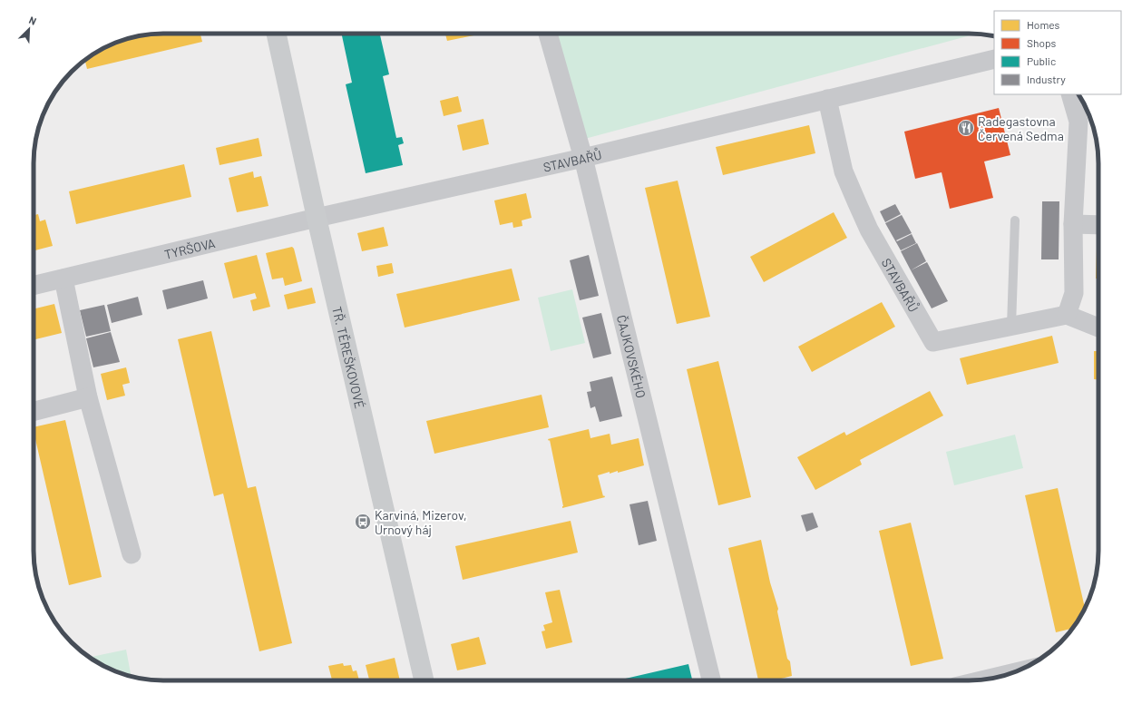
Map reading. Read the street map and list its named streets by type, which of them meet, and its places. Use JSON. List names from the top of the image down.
{
  "streets": {
    "street": [
      "STAVBAŘŮ",
      "TYRŠOVA",
      "ČAJKOVSKÉHO",
      "TŘ. TĚREŠKOVOVÉ"
    ]
  },
  "crossings": [
    ["STAVBAŘŮ", "TYRŠOVA"],
    ["STAVBAŘŮ", "ČAJKOVSKÉHO"],
    ["STAVBAŘŮ", "TŘ. TĚREŠKOVOVÉ"],
    ["TYRŠOVA", "TŘ. TĚREŠKOVOVÉ"]
  ],
  "places": {
    "restaurant": ["Radegastovna Červená Sedma"],
    "bus stop": ["Karviná, Mizerov, Urnový háj"]
  },
  "legend": [
    "Homes",
    "Shops",
    "Public",
    "Industry"
  ],
  "north": "top right"
}
